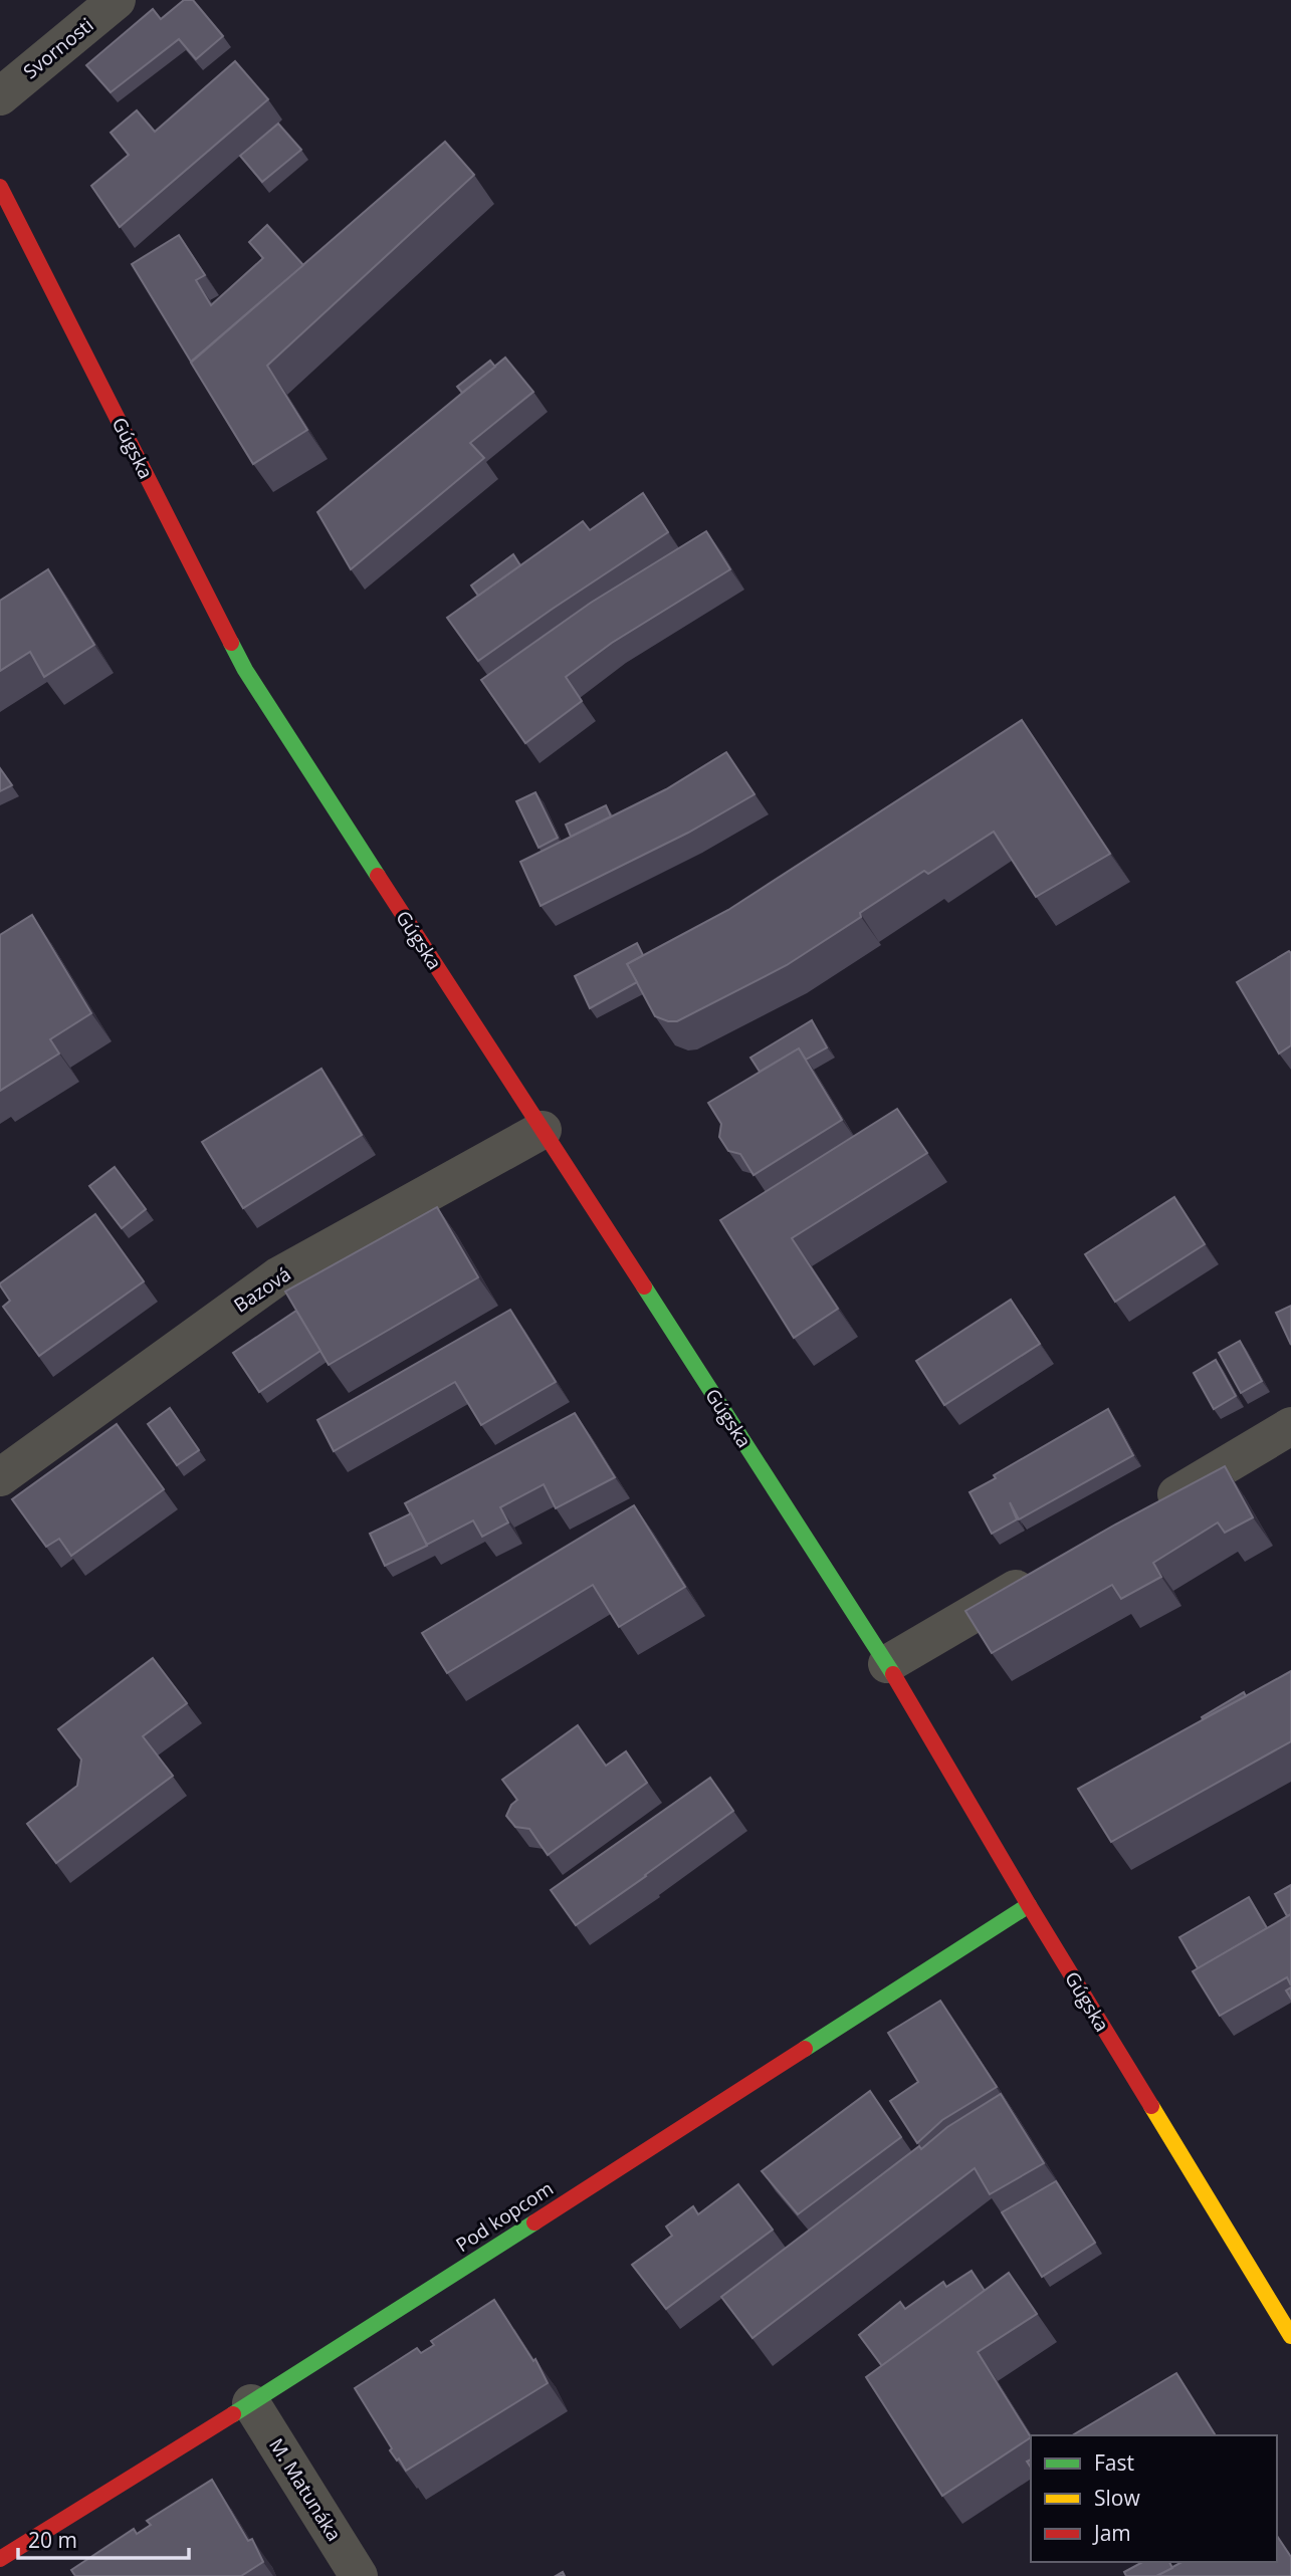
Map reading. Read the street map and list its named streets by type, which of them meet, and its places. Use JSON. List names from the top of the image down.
{
  "streets": {
    "main road": ["Gúgska", "Pod kopcom"],
    "street": ["Svornosti", "Bazová", "M. Matunáka"]
  },
  "crossings": [
    ["Gúgska", "Bazová"],
    ["Gúgska", "Pod kopcom"],
    ["Pod kopcom", "M. Matunáka"]
  ],
  "legend": ["Fast", "Slow", "Jam"],
  "scale_bar": "20 m"
}
